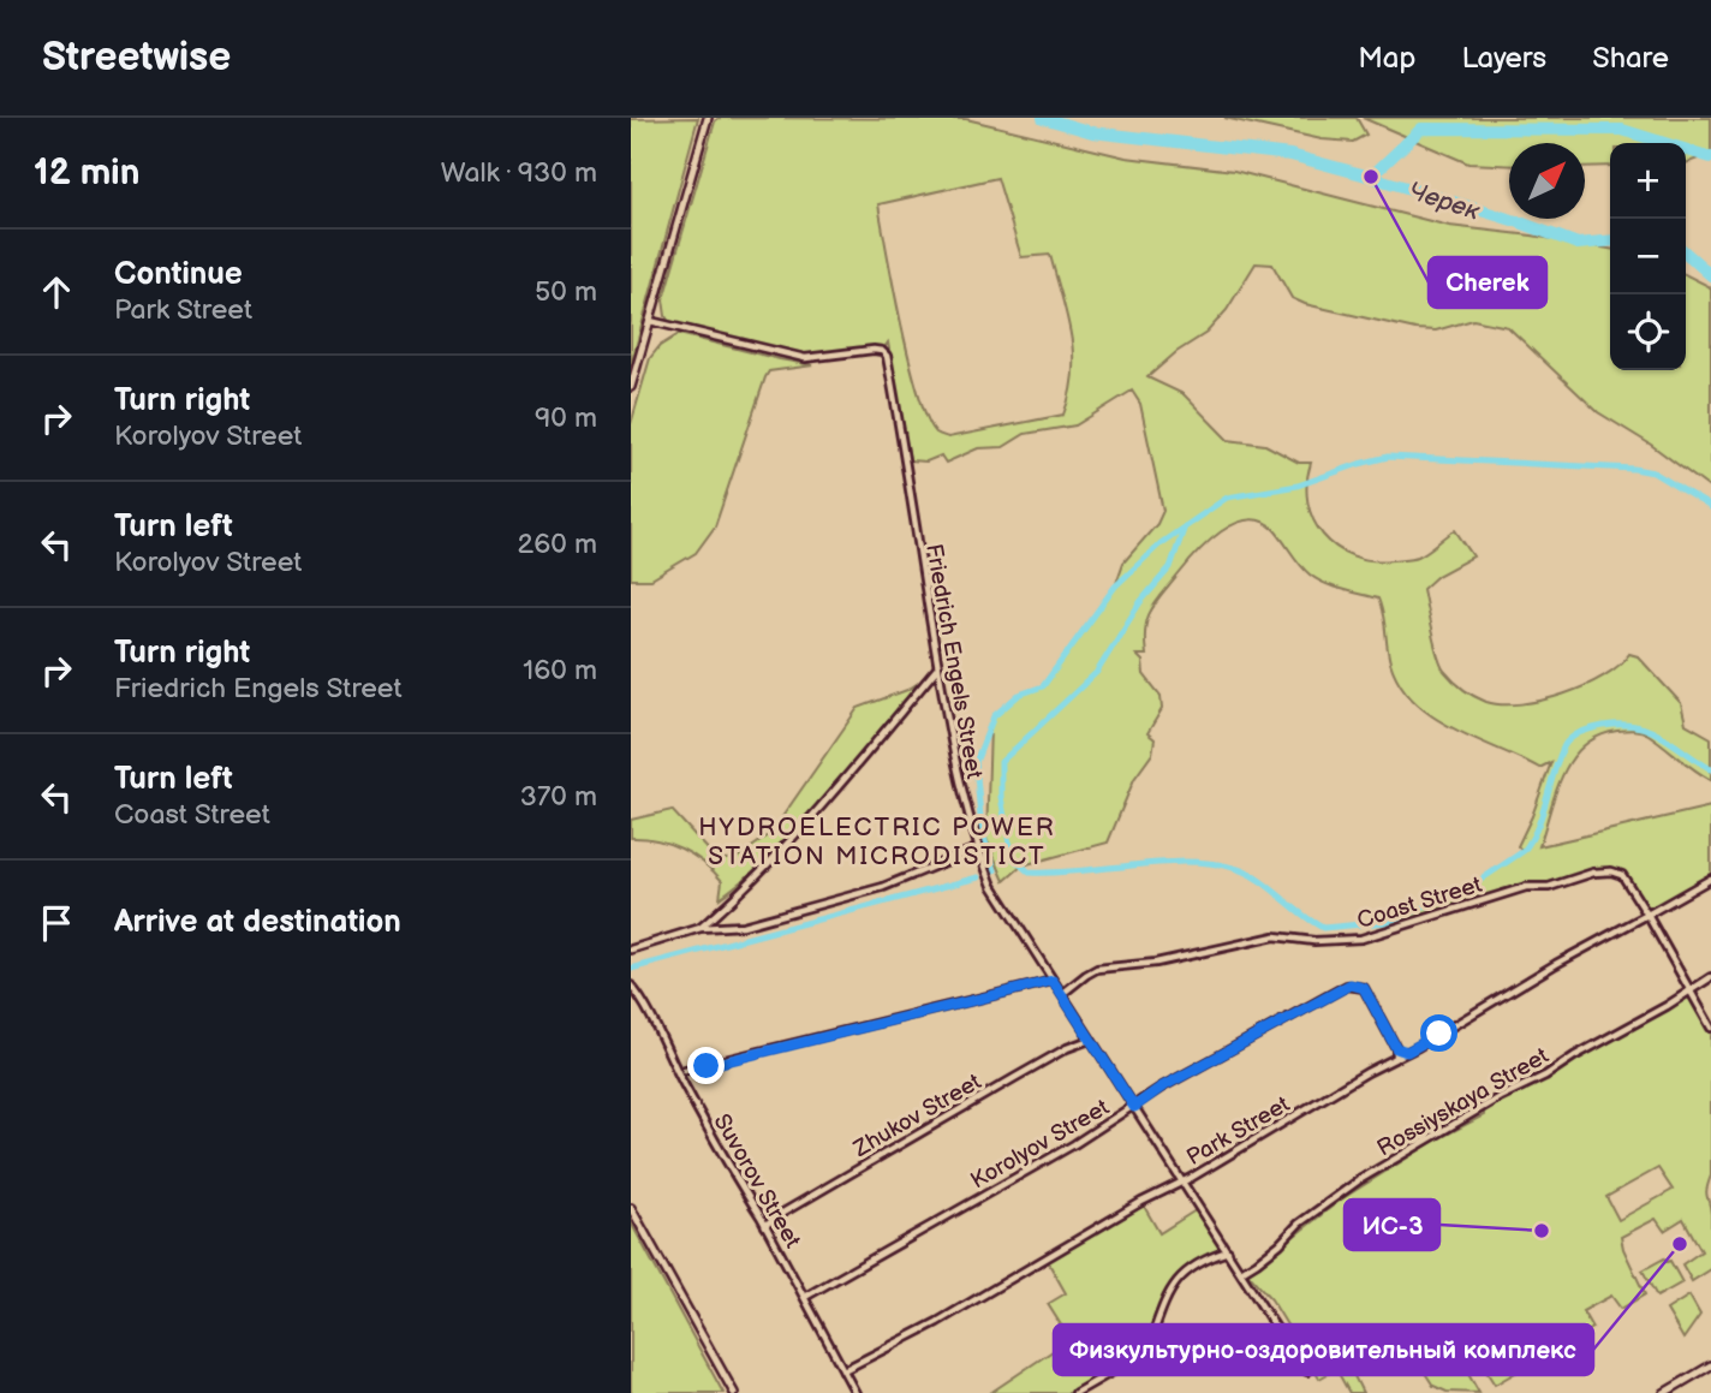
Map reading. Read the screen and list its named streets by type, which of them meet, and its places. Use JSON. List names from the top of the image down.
{
  "streets": {
    "street": [
      "Friedrich Engels Street",
      "Coast Street",
      "Rossiyskaya Street",
      "Zhukov Street",
      "Park Street",
      "Korolyov Street",
      "Suvorov Street"
    ]
  },
  "crossings": [
    ["Friedrich Engels Street", "Coast Street"],
    ["Friedrich Engels Street", "Rossiyskaya Street"],
    ["Friedrich Engels Street", "Zhukov Street"],
    ["Friedrich Engels Street", "Park Street"],
    ["Friedrich Engels Street", "Korolyov Street"],
    ["Coast Street", "Park Street"],
    ["Zhukov Street", "Suvorov Street"],
    ["Park Street", "Suvorov Street"],
    ["Korolyov Street", "Suvorov Street"]
  ],
  "districts": ["HYDROELECTRIC POWER STATION MICRODISTICT"],
  "water": ["Черек"],
  "places": ["Cherek", "ИС-3", "Физкультурно-оздоровительный комплекс"],
  "north": "top right",
  "page": {
    "header": "Streetwise",
    "nav": ["Map", "Layers", "Share"],
    "heading": ["12 min", "Walk · 930 m"],
    "map_buttons": ["+", "−"],
    "list": [
      ["Continue", "Park Street", "50 m"],
      ["Turn right", "Korolyov Street", "90 m"],
      ["Turn left", "Korolyov Street", "260 m"],
      ["Turn right", "Friedrich Engels Street", "160 m"],
      ["Turn left", "Coast Street", "370 m"],
      "Arrive at destination"
    ]
  }
}
